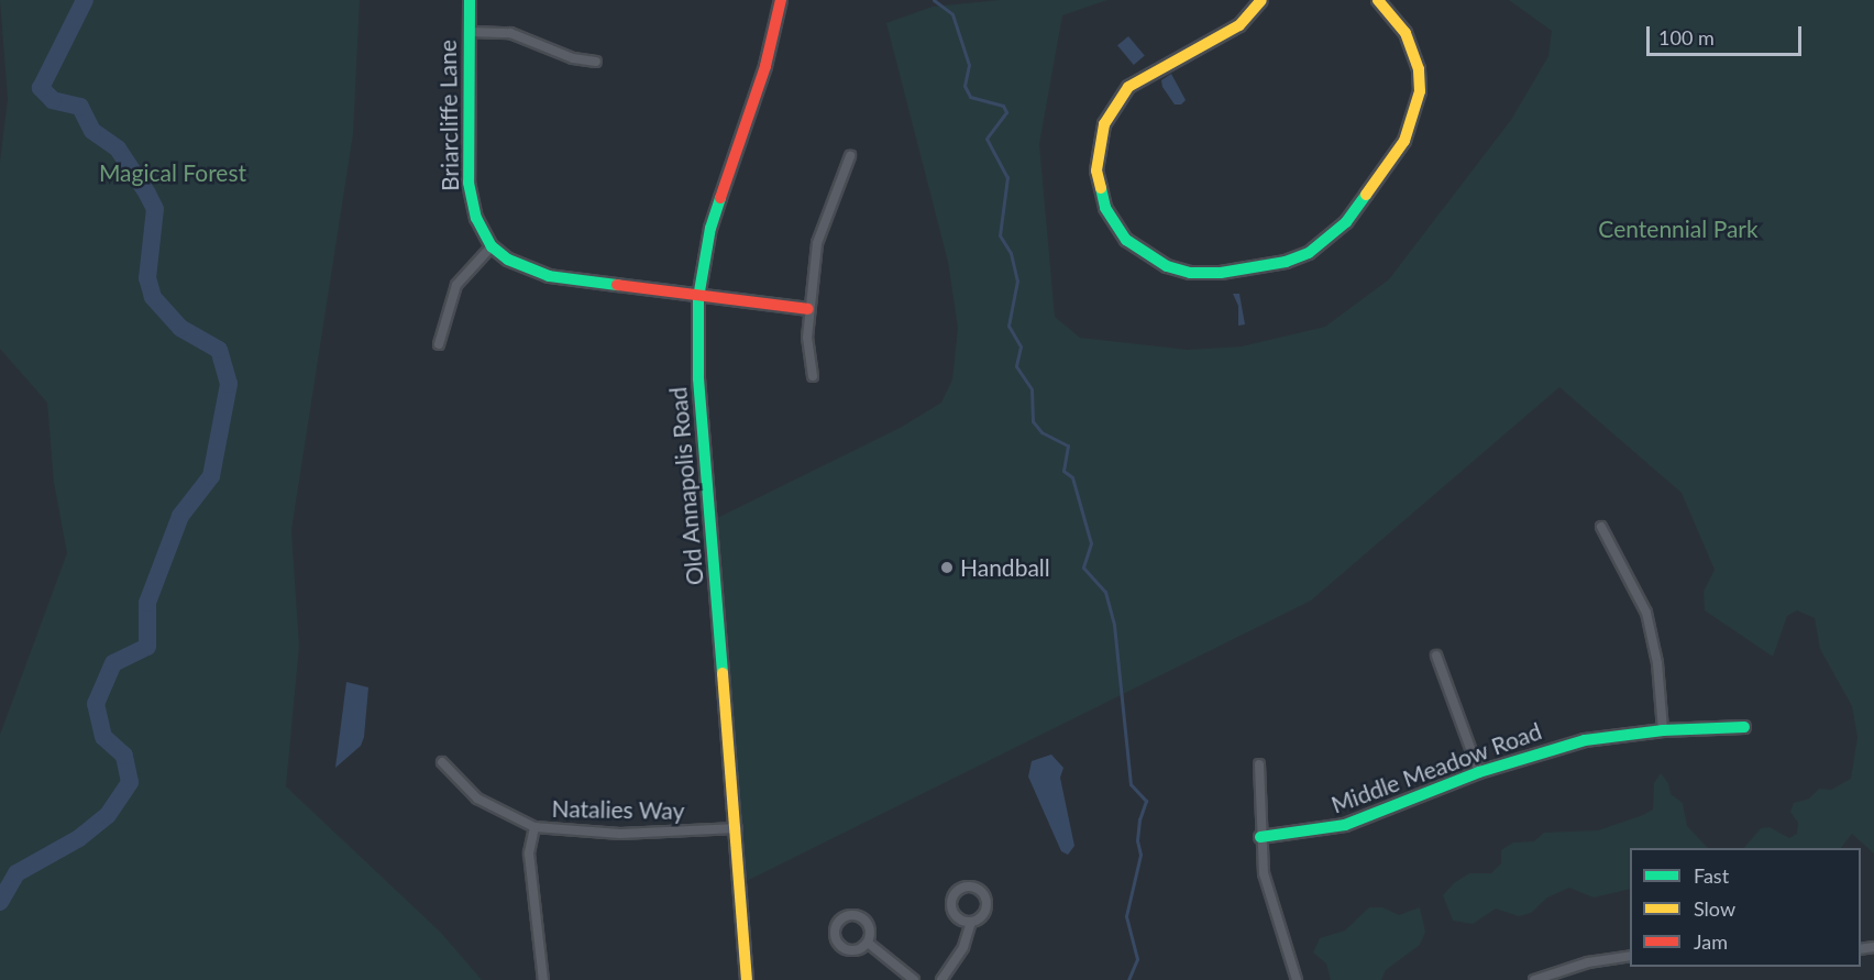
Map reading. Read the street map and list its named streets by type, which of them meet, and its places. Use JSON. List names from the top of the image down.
{
  "streets": {
    "street": [
      "Briarcliffe Lane",
      "Old Annapolis Road",
      "Middle Meadow Road",
      "Natalies Way"
    ]
  },
  "crossings": [
    ["Briarcliffe Lane", "Old Annapolis Road"],
    ["Old Annapolis Road", "Natalies Way"]
  ],
  "parks": ["Magical Forest", "Centennial Park"],
  "places": ["Handball"],
  "legend": ["Fast", "Slow", "Jam"],
  "scale_bar": "100 m"
}
